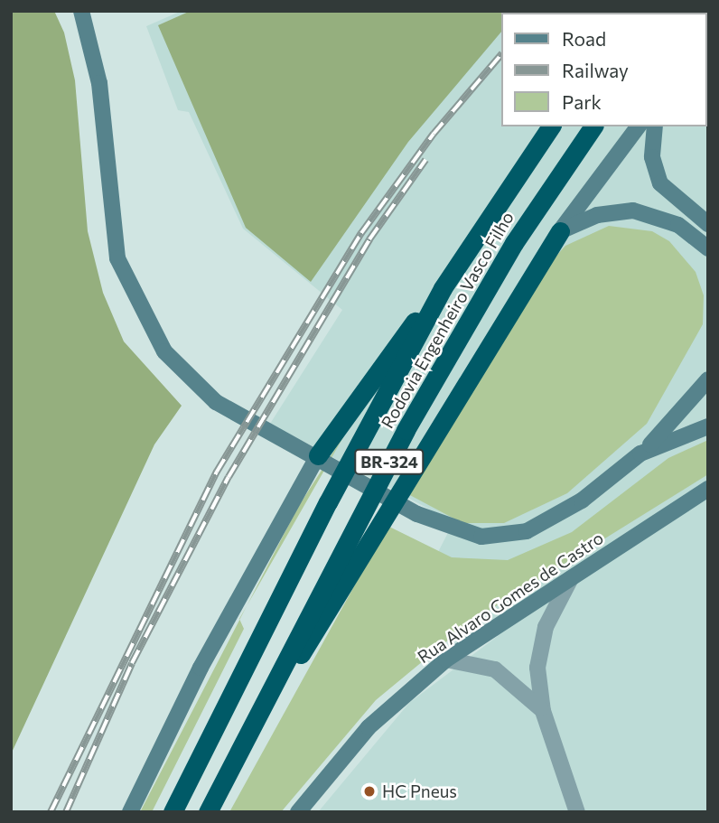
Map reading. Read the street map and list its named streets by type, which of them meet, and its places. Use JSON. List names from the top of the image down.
{
  "streets": {
    "highway": ["Rodovia Engenheiro Vasco Filho", "BR-324"],
    "main road": ["Rua Alvaro Gomes de Castro"]
  },
  "places": ["HC Pneus"],
  "legend": ["Road", "Railway", "Park"]
}
